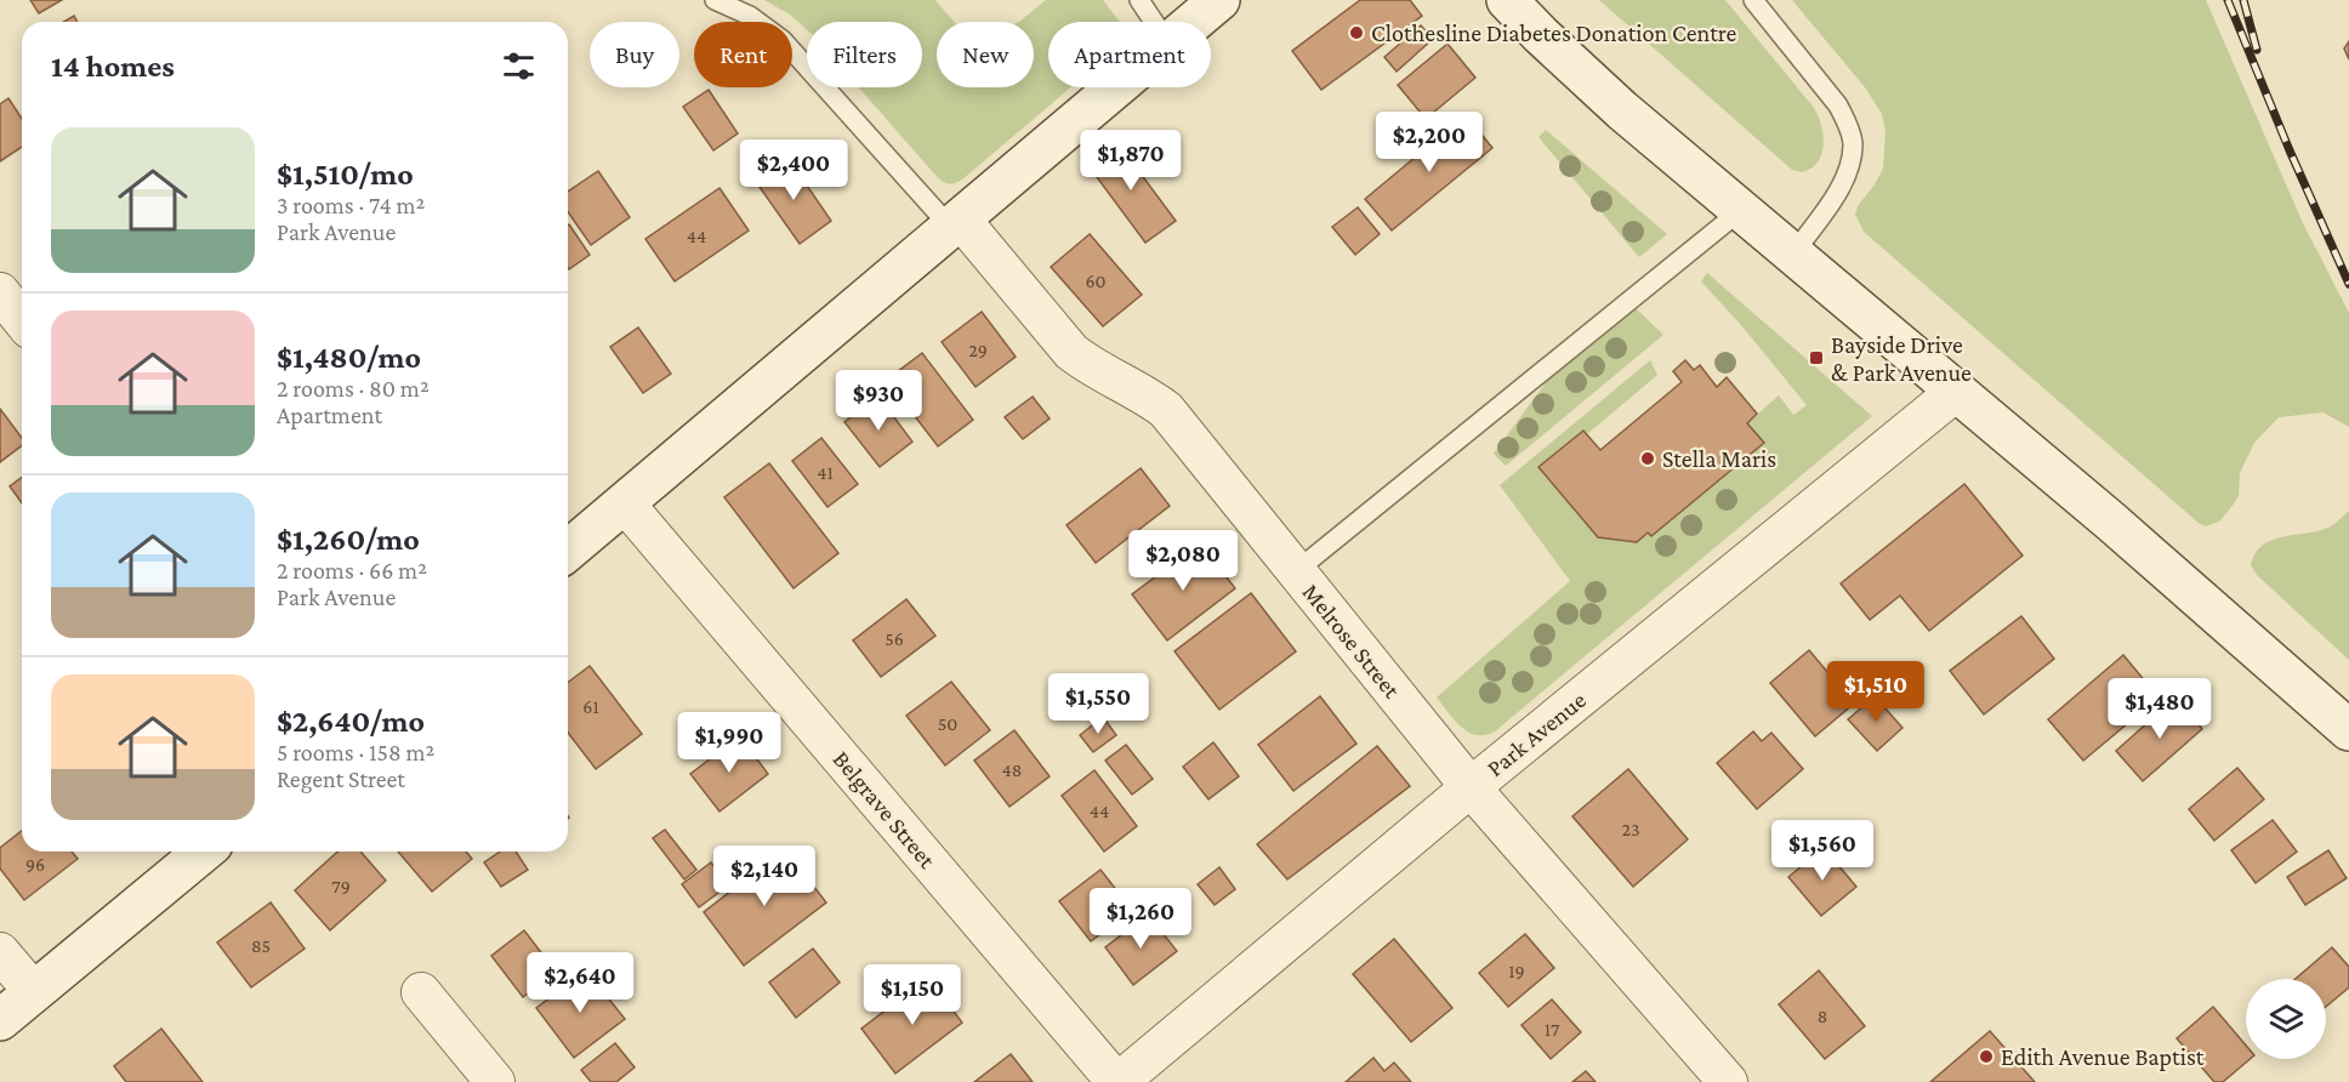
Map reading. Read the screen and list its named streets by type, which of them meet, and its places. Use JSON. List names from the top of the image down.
{
  "streets": {
    "street": ["Melrose Street", "Park Avenue", "Belgrave Street"]
  },
  "crossings": [
    ["Melrose Street", "Park Avenue"],
    ["Park Avenue", "Belgrave Street"]
  ],
  "places": {
    "other": ["Clothesline Diabetes Donation Centre", "Stella Maris", "Edith Avenue Baptist"],
    "transit": ["Bayside Drive & Park Avenue"]
  },
  "house_numbers": [
    "44",
    "60",
    "29",
    "41",
    "56",
    "61",
    "50",
    "48",
    "44",
    "23",
    "96",
    "79",
    "85",
    "19",
    "8",
    "17"
  ],
  "page": {
    "chip": [
      "Buy",
      "Rent",
      "Filters",
      "New",
      "Apartment"
    ],
    "heading": "14 homes",
    "list": [
      {
        "name": "$1,510/mo",
        "note": "3 rooms · 74 m² · Park Avenue"
      },
      {
        "name": "$1,480/mo",
        "note": "2 rooms · 80 m² · Apartment"
      },
      {
        "name": "$1,260/mo",
        "note": "2 rooms · 66 m² · Park Avenue"
      },
      {
        "name": "$2,640/mo",
        "note": "5 rooms · 158 m² · Regent Street"
      }
    ],
    "price": [
      "$2,200",
      "$1,870",
      "$2,400",
      "$930",
      "$2,080",
      "$1,510",
      "$1,550",
      "$1,480",
      "$1,990",
      "$1,560",
      "$2,140",
      "$1,260",
      "$2,640",
      "$1,150"
    ]
  }
}
